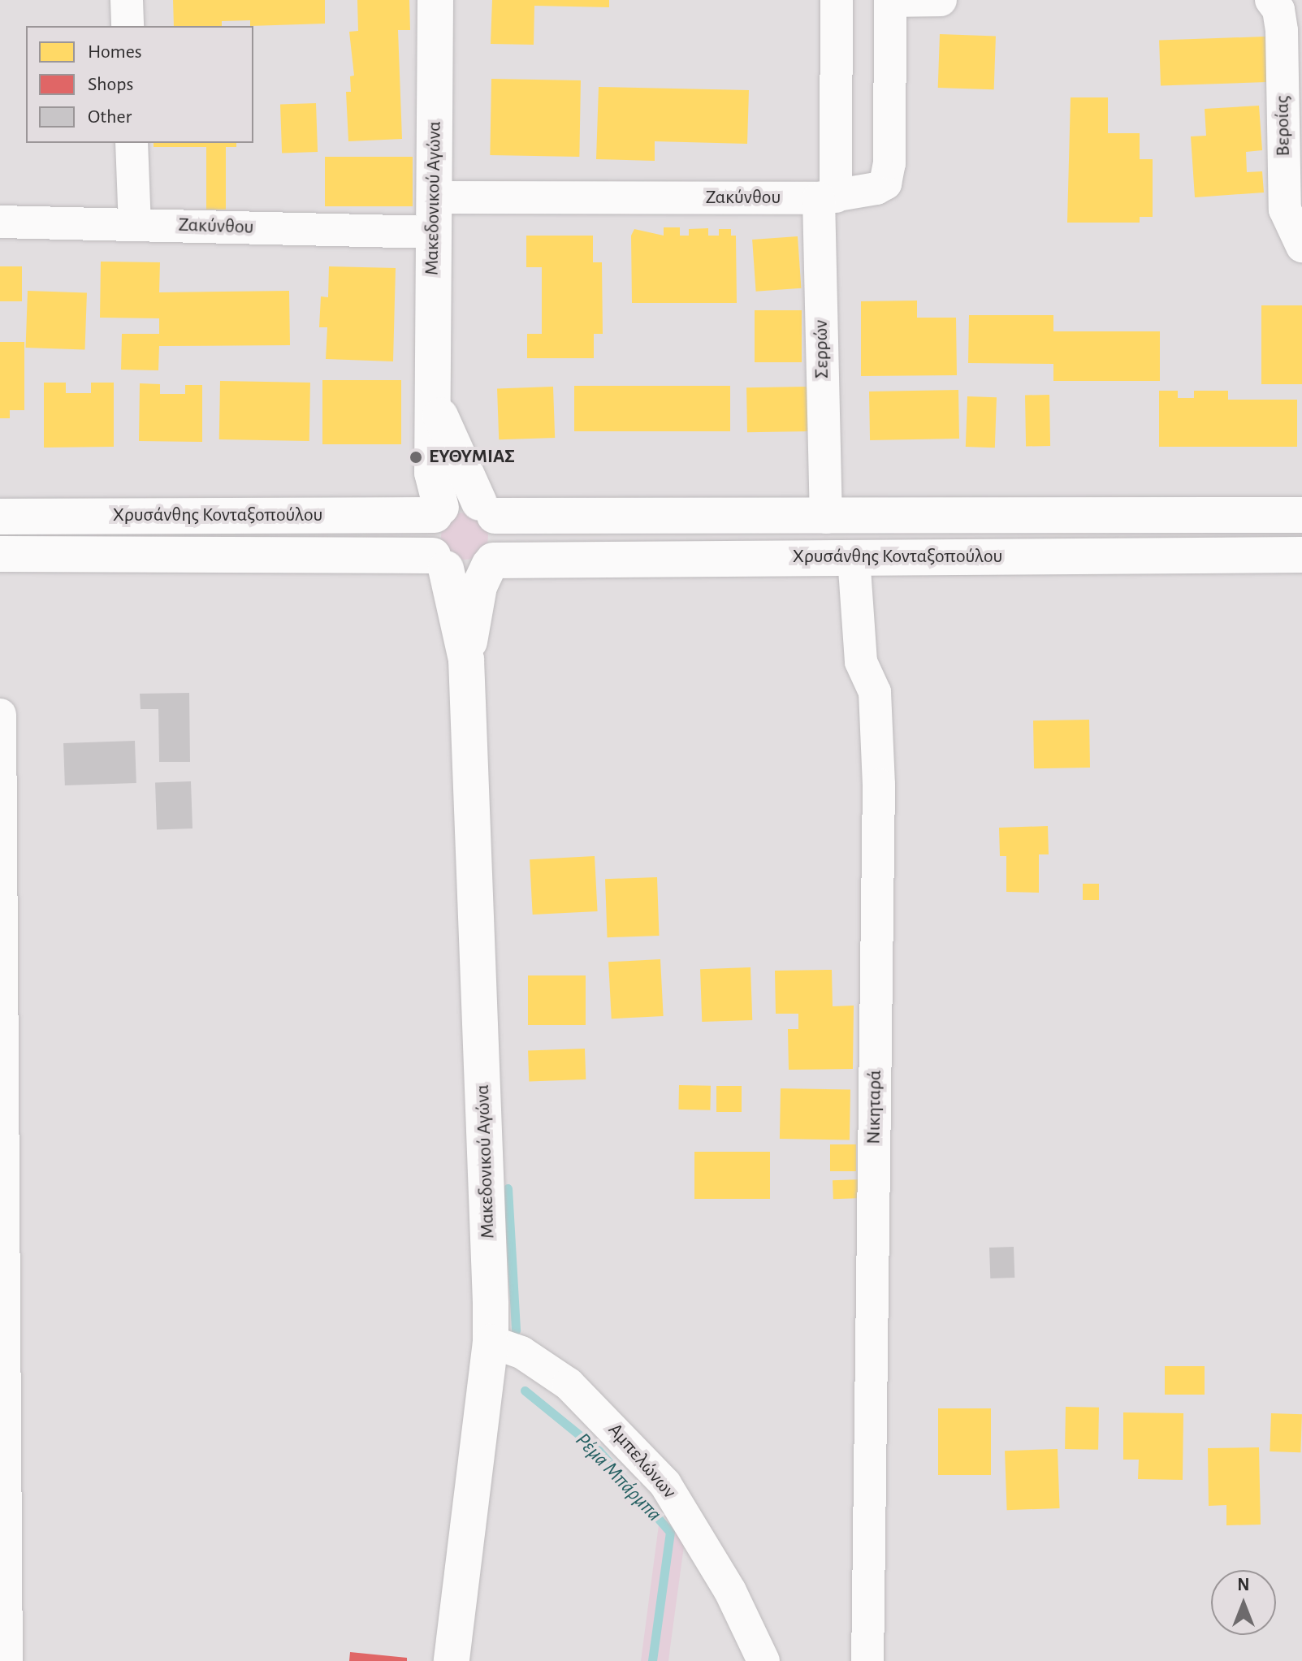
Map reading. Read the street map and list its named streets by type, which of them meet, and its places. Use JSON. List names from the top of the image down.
{
  "streets": {
    "main road": ["Μακεδονικού Αγώνα", "Χρυσάνθης Κονταξοπούλου"],
    "street": [
      "Βεροίας",
      "Ζακύνθου",
      "Σερρών",
      "Νικηταρά",
      "Αμπελώνων"
    ]
  },
  "crossings": [
    ["Μακεδονικού Αγώνα", "Ζακύνθου"],
    ["Μακεδονικού Αγώνα", "Χρυσάνθης Κονταξοπούλου"],
    ["Μακεδονικού Αγώνα", "Αμπελώνων"],
    ["Ζακύνθου", "Σερρών"],
    ["Σερρών", "Χρυσάνθης Κονταξοπούλου"],
    ["Χρυσάνθης Κονταξοπούλου", "Νικηταρά"]
  ],
  "water": ["Ρέμα Μπάρμπα"],
  "places": ["ΕΥΘΥΜΙΑΣ"],
  "legend": ["Homes", "Shops", "Other"],
  "north": "top"
}
